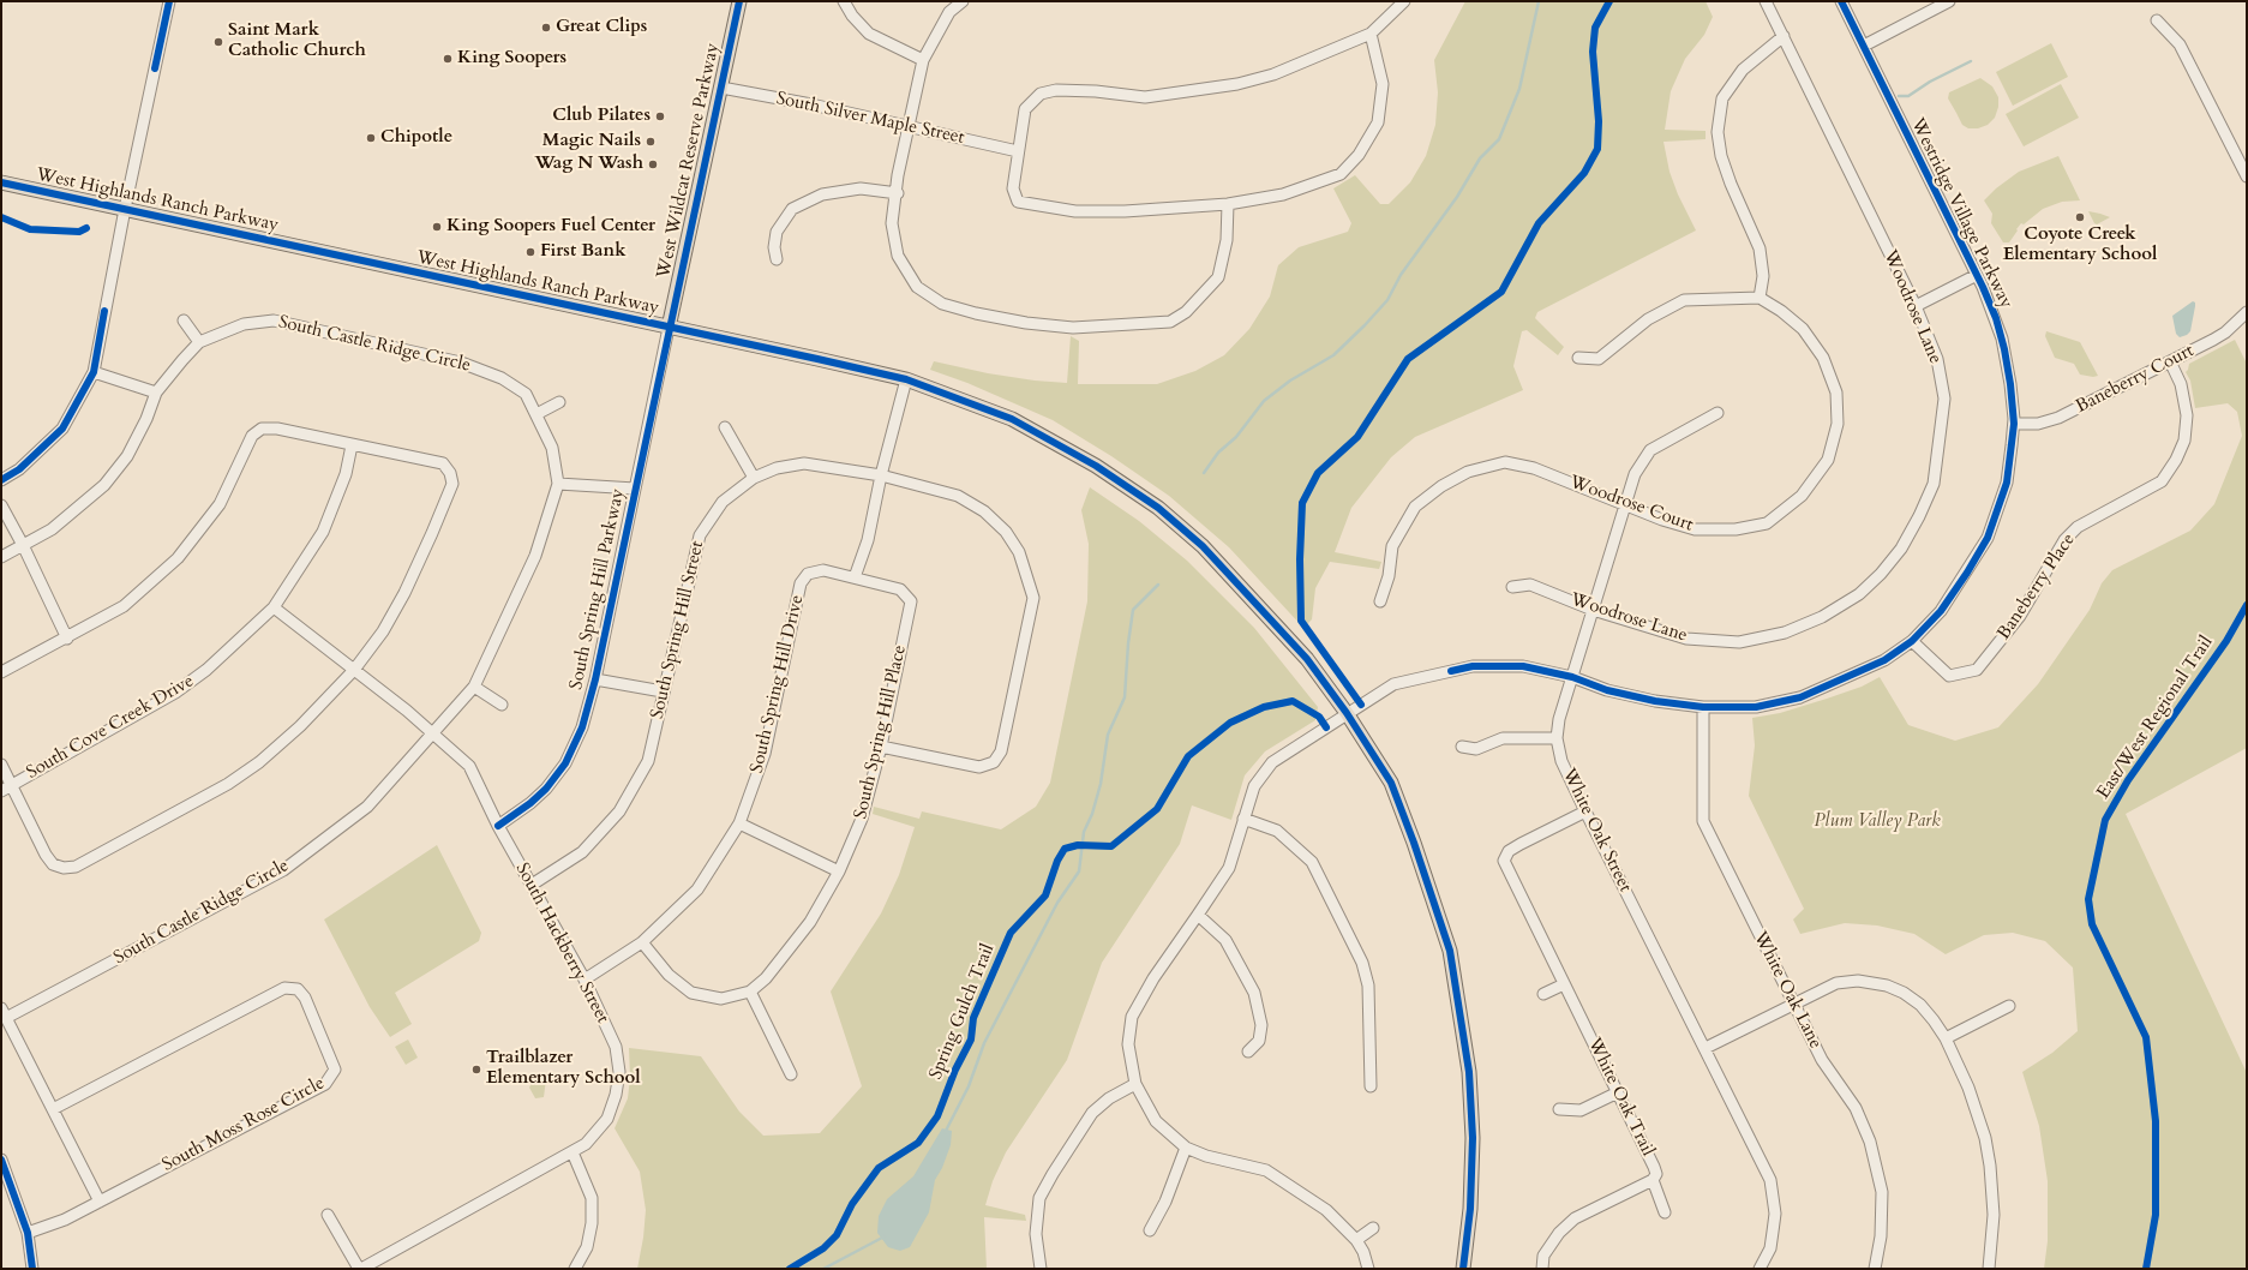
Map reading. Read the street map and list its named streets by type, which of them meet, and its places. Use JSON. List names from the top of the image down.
{
  "streets": {
    "main road": ["West Wildcat Reserve Parkway", "West Highlands Ranch Parkway"],
    "street": [
      "South Silver Maple Street",
      "Westridge Village Parkway",
      "Woodrose Lane",
      "South Castle Ridge Circle",
      "Baneberry Court",
      "Woodrose Court",
      "Baneberry Place",
      "South Spring Hill Parkway",
      "South Spring Hill Street",
      "South Spring Hill Drive",
      "South Cove Creek Drive",
      "South Spring Hill Place",
      "White Oak Street",
      "South Hackberry Street",
      "White Oak Lane",
      "White Oak Trail",
      "South Moss Rose Circle"
    ],
    "cycle path": ["East/West Regional Trail", "Spring Gulch Trail"]
  },
  "crossings": [
    ["South Silver Maple Street", "West Wildcat Reserve Parkway"],
    ["West Wildcat Reserve Parkway", "West Highlands Ranch Parkway"],
    ["West Wildcat Reserve Parkway", "South Spring Hill Parkway"],
    ["West Highlands Ranch Parkway", "Westridge Village Parkway"],
    ["West Highlands Ranch Parkway", "South Spring Hill Parkway"],
    ["Westridge Village Parkway", "Baneberry Court"],
    ["Westridge Village Parkway", "Baneberry Place"],
    ["Westridge Village Parkway", "White Oak Street"],
    ["Westridge Village Parkway", "White Oak Lane"],
    ["Woodrose Lane", "White Oak Street"],
    ["South Castle Ridge Circle", "South Hackberry Street"],
    ["Baneberry Court", "Baneberry Place"],
    ["Woodrose Court", "White Oak Street"],
    ["South Spring Hill Parkway", "South Hackberry Street"],
    ["South Spring Hill Street", "South Spring Hill Place"],
    ["South Spring Hill Street", "South Hackberry Street"],
    ["South Spring Hill Drive", "South Spring Hill Place"],
    ["South Spring Hill Drive", "South Hackberry Street"],
    ["South Cove Creek Drive", "South Hackberry Street"],
    ["White Oak Street", "White Oak Trail"]
  ],
  "parks": ["Plum Valley Park"],
  "places": [
    "Great Clips",
    "Saint Mark Catholic Church",
    "King Soopers",
    "Club Pilates",
    "Chipotle",
    "Magic Nails",
    "Wag N Wash",
    "Coyote Creek Elementary School",
    "King Soopers Fuel Center",
    "First Bank",
    "Trailblazer Elementary School"
  ]
}
